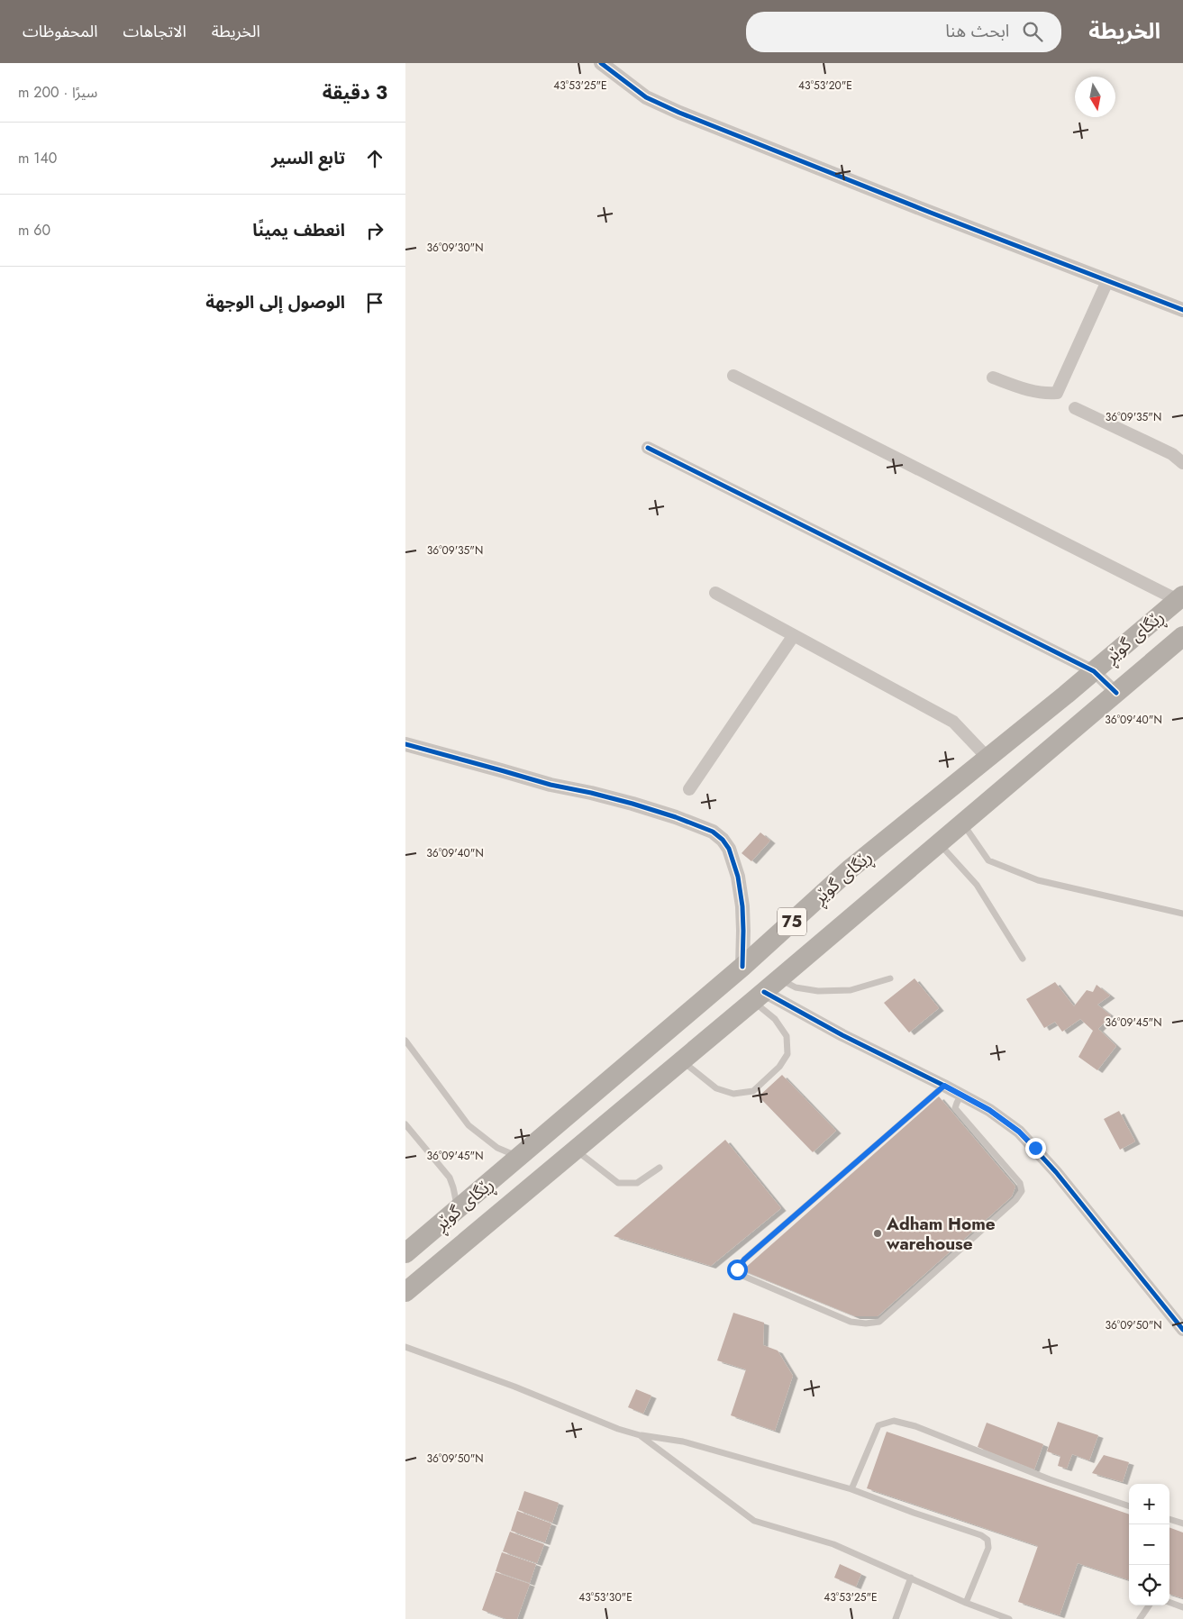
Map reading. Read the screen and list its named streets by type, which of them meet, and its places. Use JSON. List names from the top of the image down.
{
  "streets": {
    "highway": ["ڕێگای گوێڕ", "75"]
  },
  "places": ["Adham Home warehouse"],
  "north": "bottom",
  "page": {
    "header": "الخريطة",
    "search": "ابحث هنا",
    "nav": ["الخريطة", "الاتجاهات", "المحفوظات"],
    "heading": ["3 دقيقة", "سيرًا · 200 m"],
    "list": [
      ["تابع السير", "140 m"],
      ["انعطف يمينًا", "60 m"],
      "الوصول إلى الوجهة"
    ],
    "map_buttons": ["+", "−"]
  },
  "coordinates": [
    "43°53'25\"E",
    "43°53'20\"E",
    "36°09'30\"N",
    "36°09'35\"N",
    "36°09'40\"N",
    "36°09'45\"N",
    "36°09'50\"N",
    "43°53'30\"E"
  ]
}
